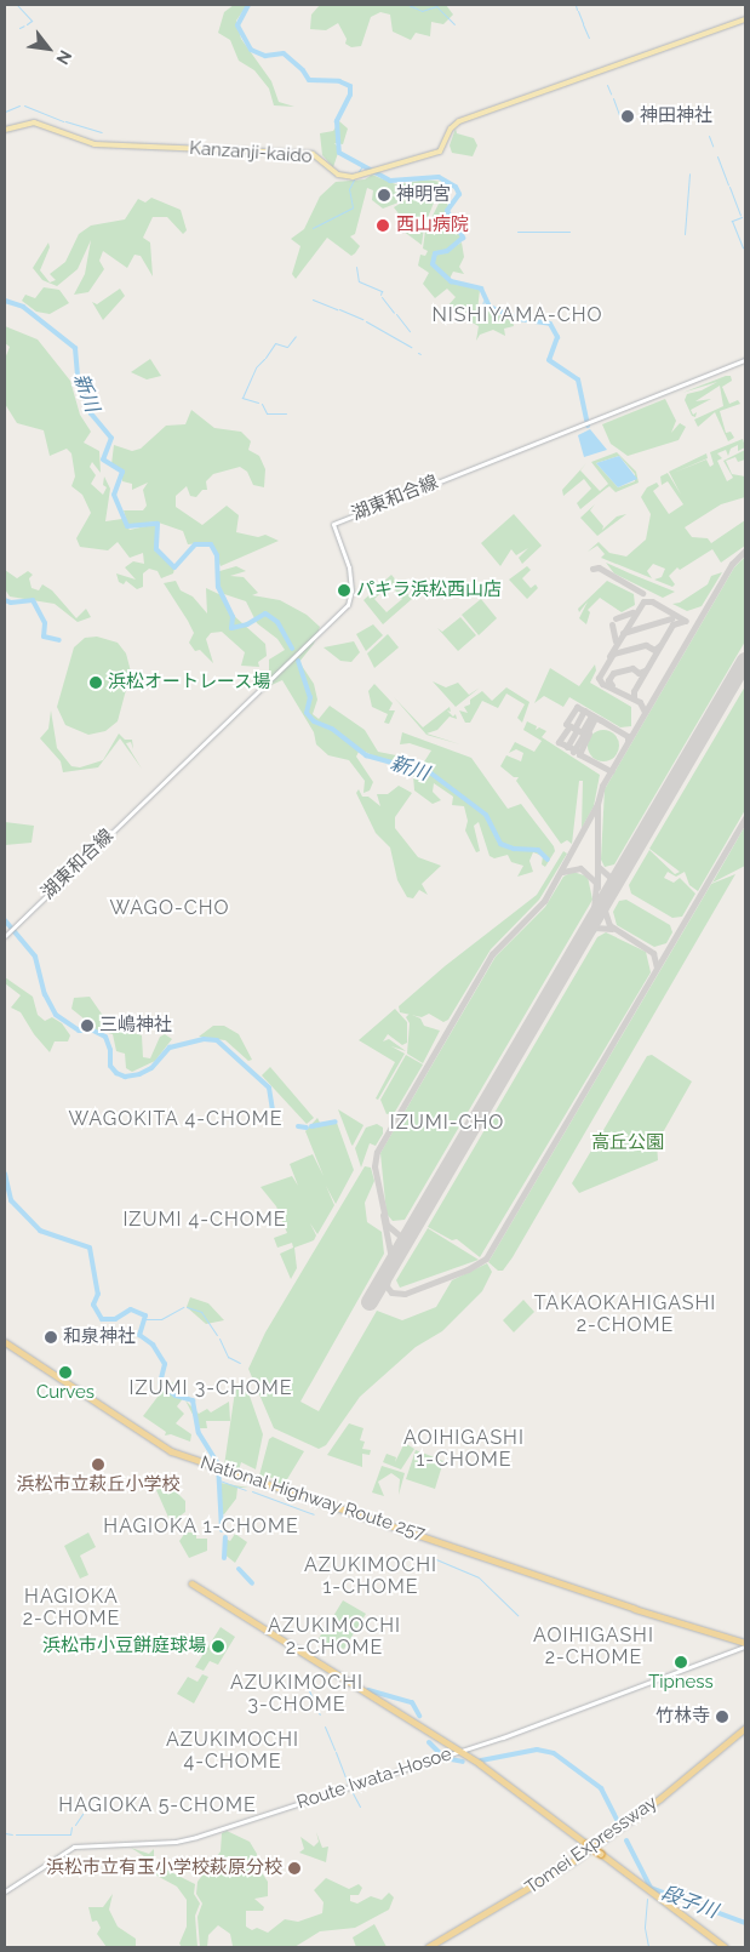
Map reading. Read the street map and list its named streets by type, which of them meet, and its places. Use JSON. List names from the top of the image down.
{
  "streets": {
    "highway": ["National Highway Route 257", "Tomei Expressway"],
    "main road": ["Kanzanji-kaido", "Route Iwata-Hosoe"]
  },
  "crossings": [
    ["National Highway Route 257", "Route Iwata-Hosoe"]
  ],
  "districts": [
    "NISHIYAMA-CHO",
    "WAGO-CHO",
    "WAGOKITA 4-CHOME",
    "IZUMI-CHO",
    "IZUMI 4-CHOME",
    "TAKAOKAHIGASHI 2-CHOME",
    "IZUMI 3-CHOME",
    "AOIHIGASHI 1-CHOME",
    "HAGIOKA 1-CHOME",
    "AZUKIMOCHI 1-CHOME",
    "HAGIOKA 2-CHOME",
    "AZUKIMOCHI 2-CHOME",
    "AOIHIGASHI 2-CHOME",
    "AZUKIMOCHI 3-CHOME",
    "AZUKIMOCHI 4-CHOME",
    "HAGIOKA 5-CHOME"
  ],
  "water": ["新川", "段子川"],
  "parks": ["高丘公園"],
  "places": [
    "神田神社",
    "神明宮",
    "西山病院",
    "パキラ浜松西山店",
    "浜松オートレース場",
    "三嶋神社",
    "和泉神社",
    "Curves",
    "浜松市立萩丘小学校",
    "浜松市小豆餅庭球場",
    "Tipness",
    "竹林寺",
    "浜松市立有玉小学校萩原分校"
  ],
  "north": "bottom right"
}
